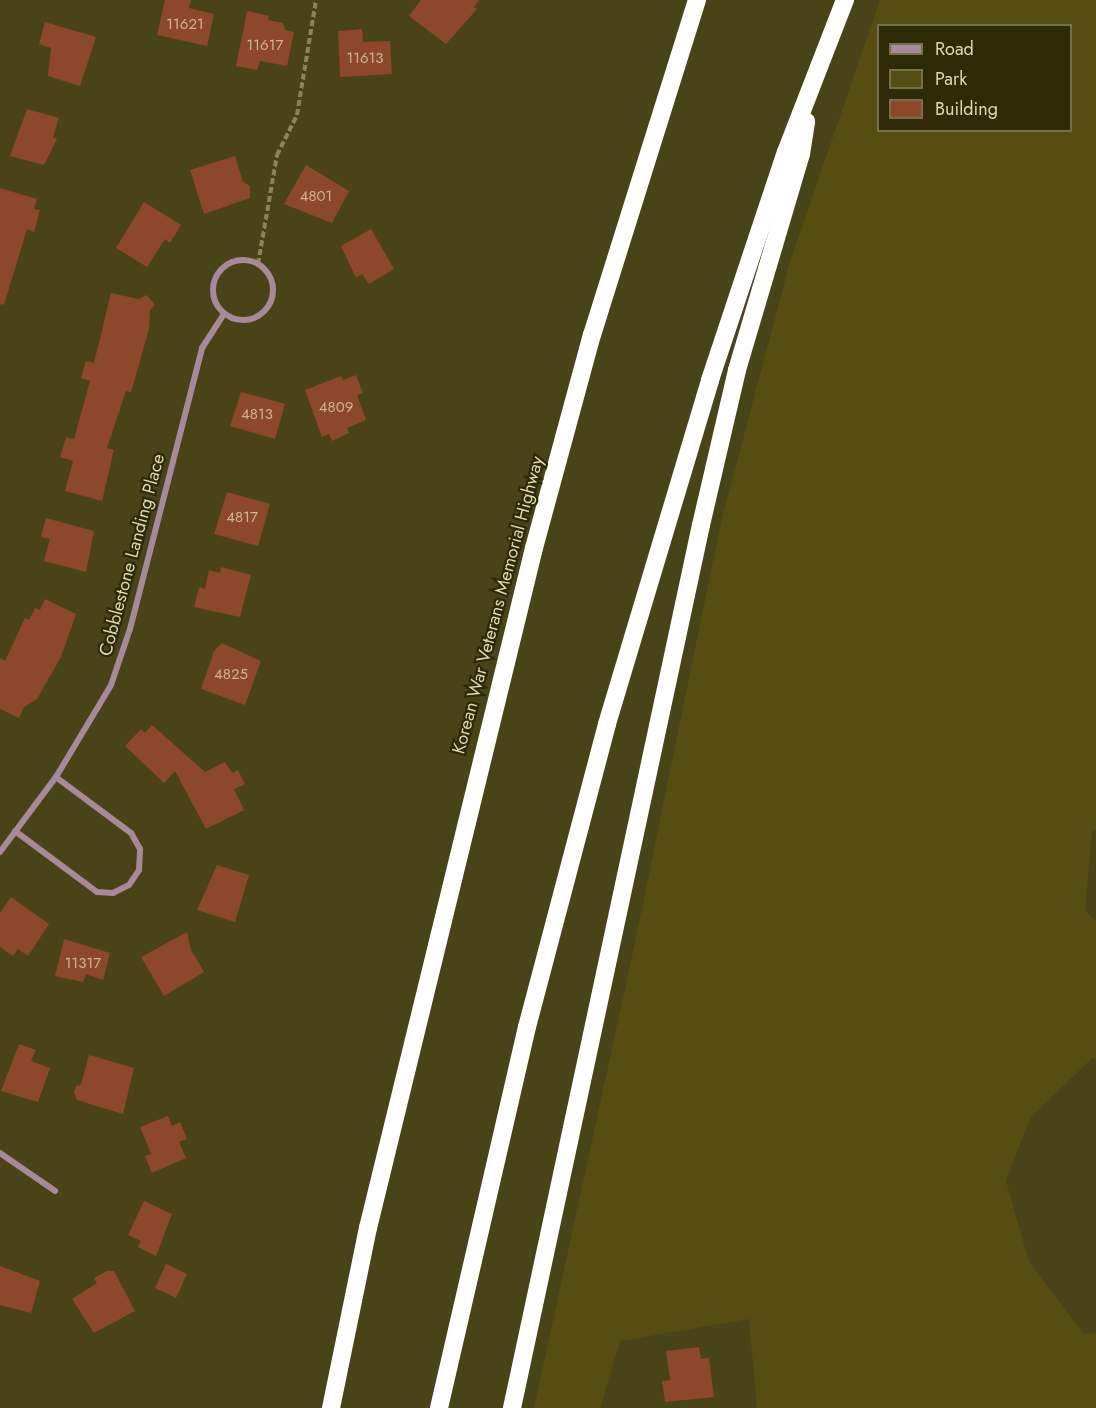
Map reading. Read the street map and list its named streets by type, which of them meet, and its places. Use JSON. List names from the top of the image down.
{
  "streets": {
    "highway": ["Korean War Veterans Memorial Highway"],
    "street": ["Cobblestone Landing Place"]
  },
  "house_numbers": [
    "11621",
    "11617",
    "11613",
    "4801",
    "4809",
    "4813",
    "4817",
    "4825",
    "11317"
  ],
  "legend": ["Road", "Park", "Building"]
}
